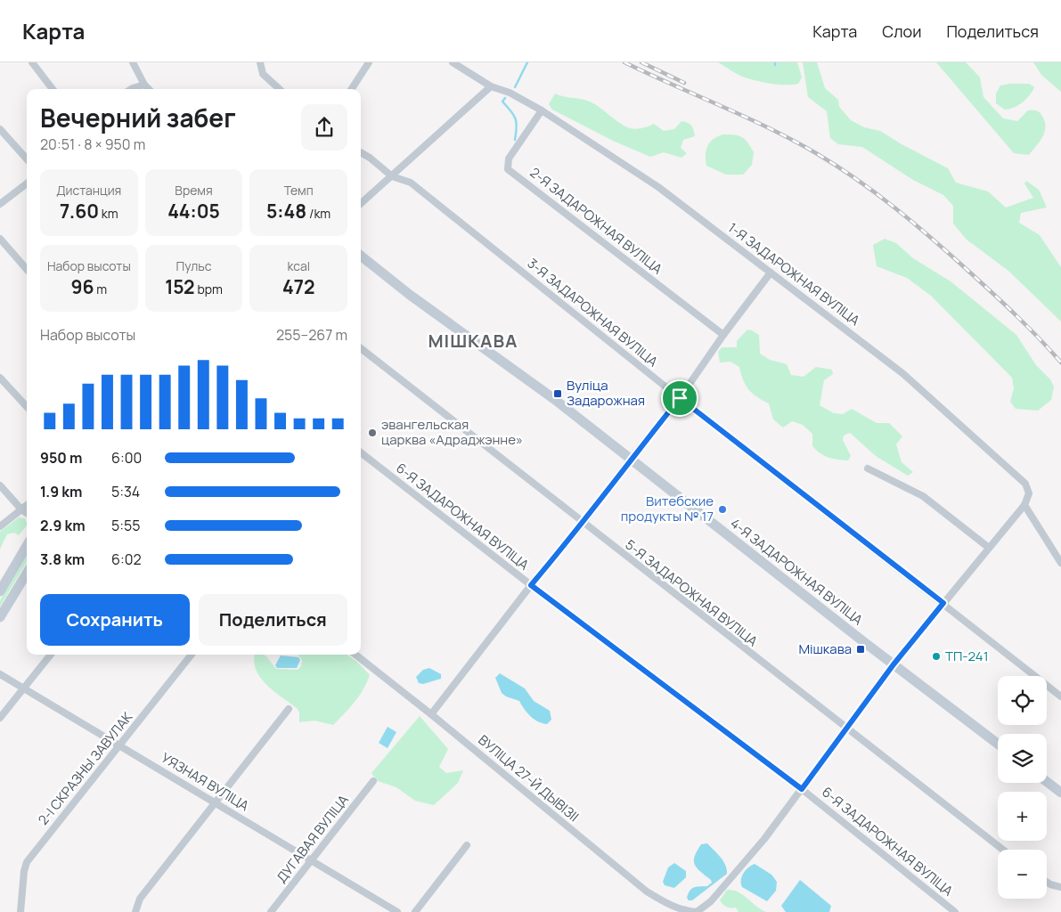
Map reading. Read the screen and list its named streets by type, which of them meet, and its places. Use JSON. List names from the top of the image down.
{
  "streets": {
    "main road": ["4-Я ЗАДАРОЖНАЯ ВУЛІЦА"],
    "street": [
      "2-Я ЗАДАРОЖНАЯ ВУЛІЦА",
      "1-Я ЗАДАРОЖНАЯ ВУЛІЦА",
      "3-Я ЗАДАРОЖНАЯ ВУЛІЦА",
      "6-Я ЗАДАРОЖНАЯ ВУЛІЦА",
      "5-Я ЗАДАРОЖНАЯ ВУЛІЦА",
      "2-І СКРАЗНЫ ЗАВУЛАК",
      "ВУЛІЦА 27-Й ДЫВІЗІІ",
      "УЯЗНАЯ ВУЛІЦА",
      "ДУГАВАЯ ВУЛІЦА"
    ]
  },
  "crossings": [
    ["2-Я ЗАДАРОЖНАЯ ВУЛІЦА", "1-Я ЗАДАРОЖНАЯ ВУЛІЦА"],
    ["2-І СКРАЗНЫ ЗАВУЛАК", "УЯЗНАЯ ВУЛІЦА"],
    ["УЯЗНАЯ ВУЛІЦА", "ДУГАВАЯ ВУЛІЦА"]
  ],
  "districts": ["МІШКАВА"],
  "places": {
    "transit": ["Вуліца Задарожная", "Мішкава"],
    "other": ["эвангельская царква «Адраджэнне»", "Витебские продукты № 17", "ТП-241"]
  },
  "page": {
    "header": "Карта",
    "nav": ["Карта", "Слои", "Поделиться"],
    "heading": ["Вечерний забег", "20:51 · 8 × 950 m"],
    "stats": [
      ["Дистанция", "7.60 km"],
      ["Время", "44:05"],
      ["Темп", "5:48 /km"],
      ["Набор высоты", "96 m"],
      ["Пульс", "152 bpm"],
      ["kcal", "472"]
    ],
    "chart": ["Набор высоты", "255–267 m"],
    "list": [
      {
        "name": "950 m",
        "note": "6:00"
      },
      {
        "name": "1.9 km",
        "note": "5:34"
      },
      {
        "name": "2.9 km",
        "note": "5:55"
      },
      {
        "name": "3.8 km",
        "note": "6:02"
      }
    ],
    "buttons": ["Сохранить", "Поделиться"],
    "map_buttons": ["+", "−"]
  }
}
